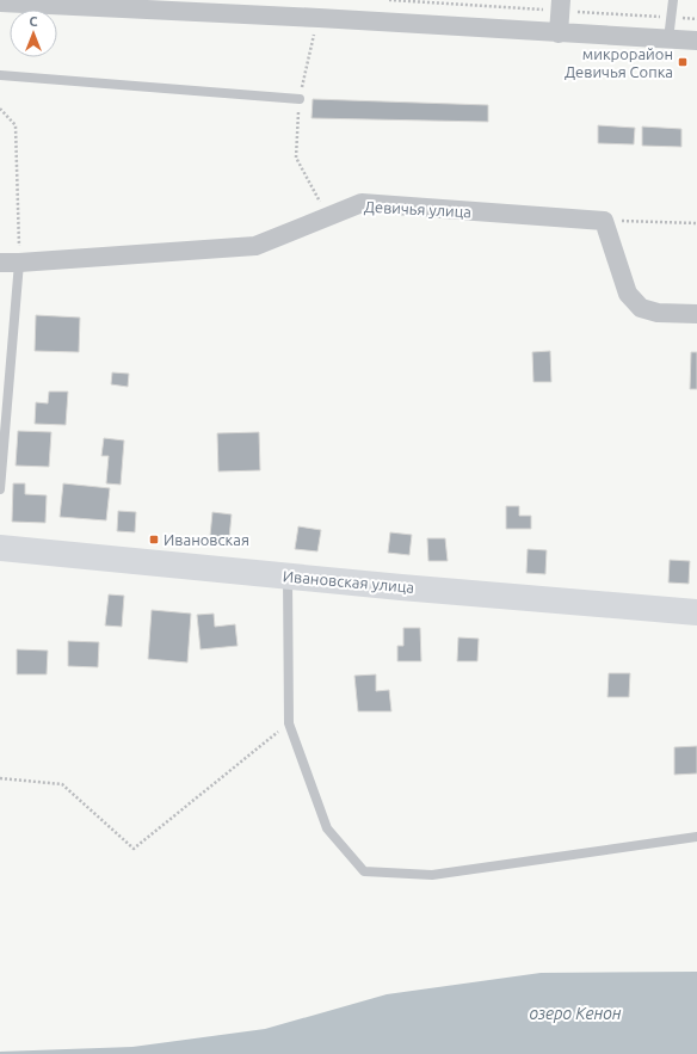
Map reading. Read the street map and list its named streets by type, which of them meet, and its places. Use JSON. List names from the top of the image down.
{
  "streets": {
    "main road": ["Ивановская улица"],
    "street": ["Девичья улица"]
  },
  "water": ["озеро Кенон"],
  "places": {
    "transit": ["микрорайон Девичья Сопка", "Ивановская"]
  },
  "north": "top"
}
